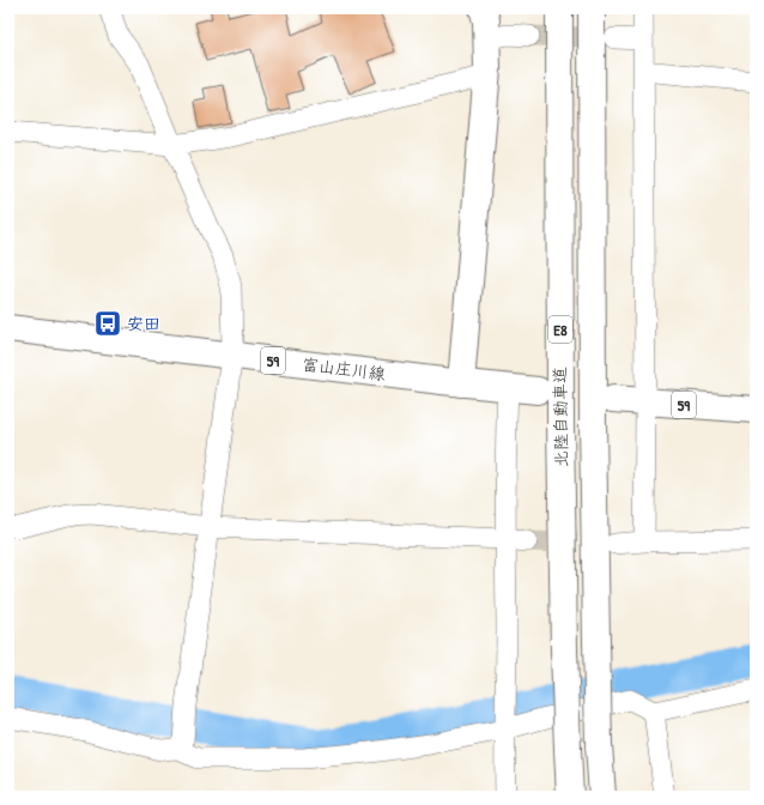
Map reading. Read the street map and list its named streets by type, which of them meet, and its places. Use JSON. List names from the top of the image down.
{
  "streets": {
    "main road": [
      "E8",
      "59",
      "富山庄川線",
      "北陸自動車道"
    ]
  },
  "places": {
    "bus stop": ["安田"]
  }
}
